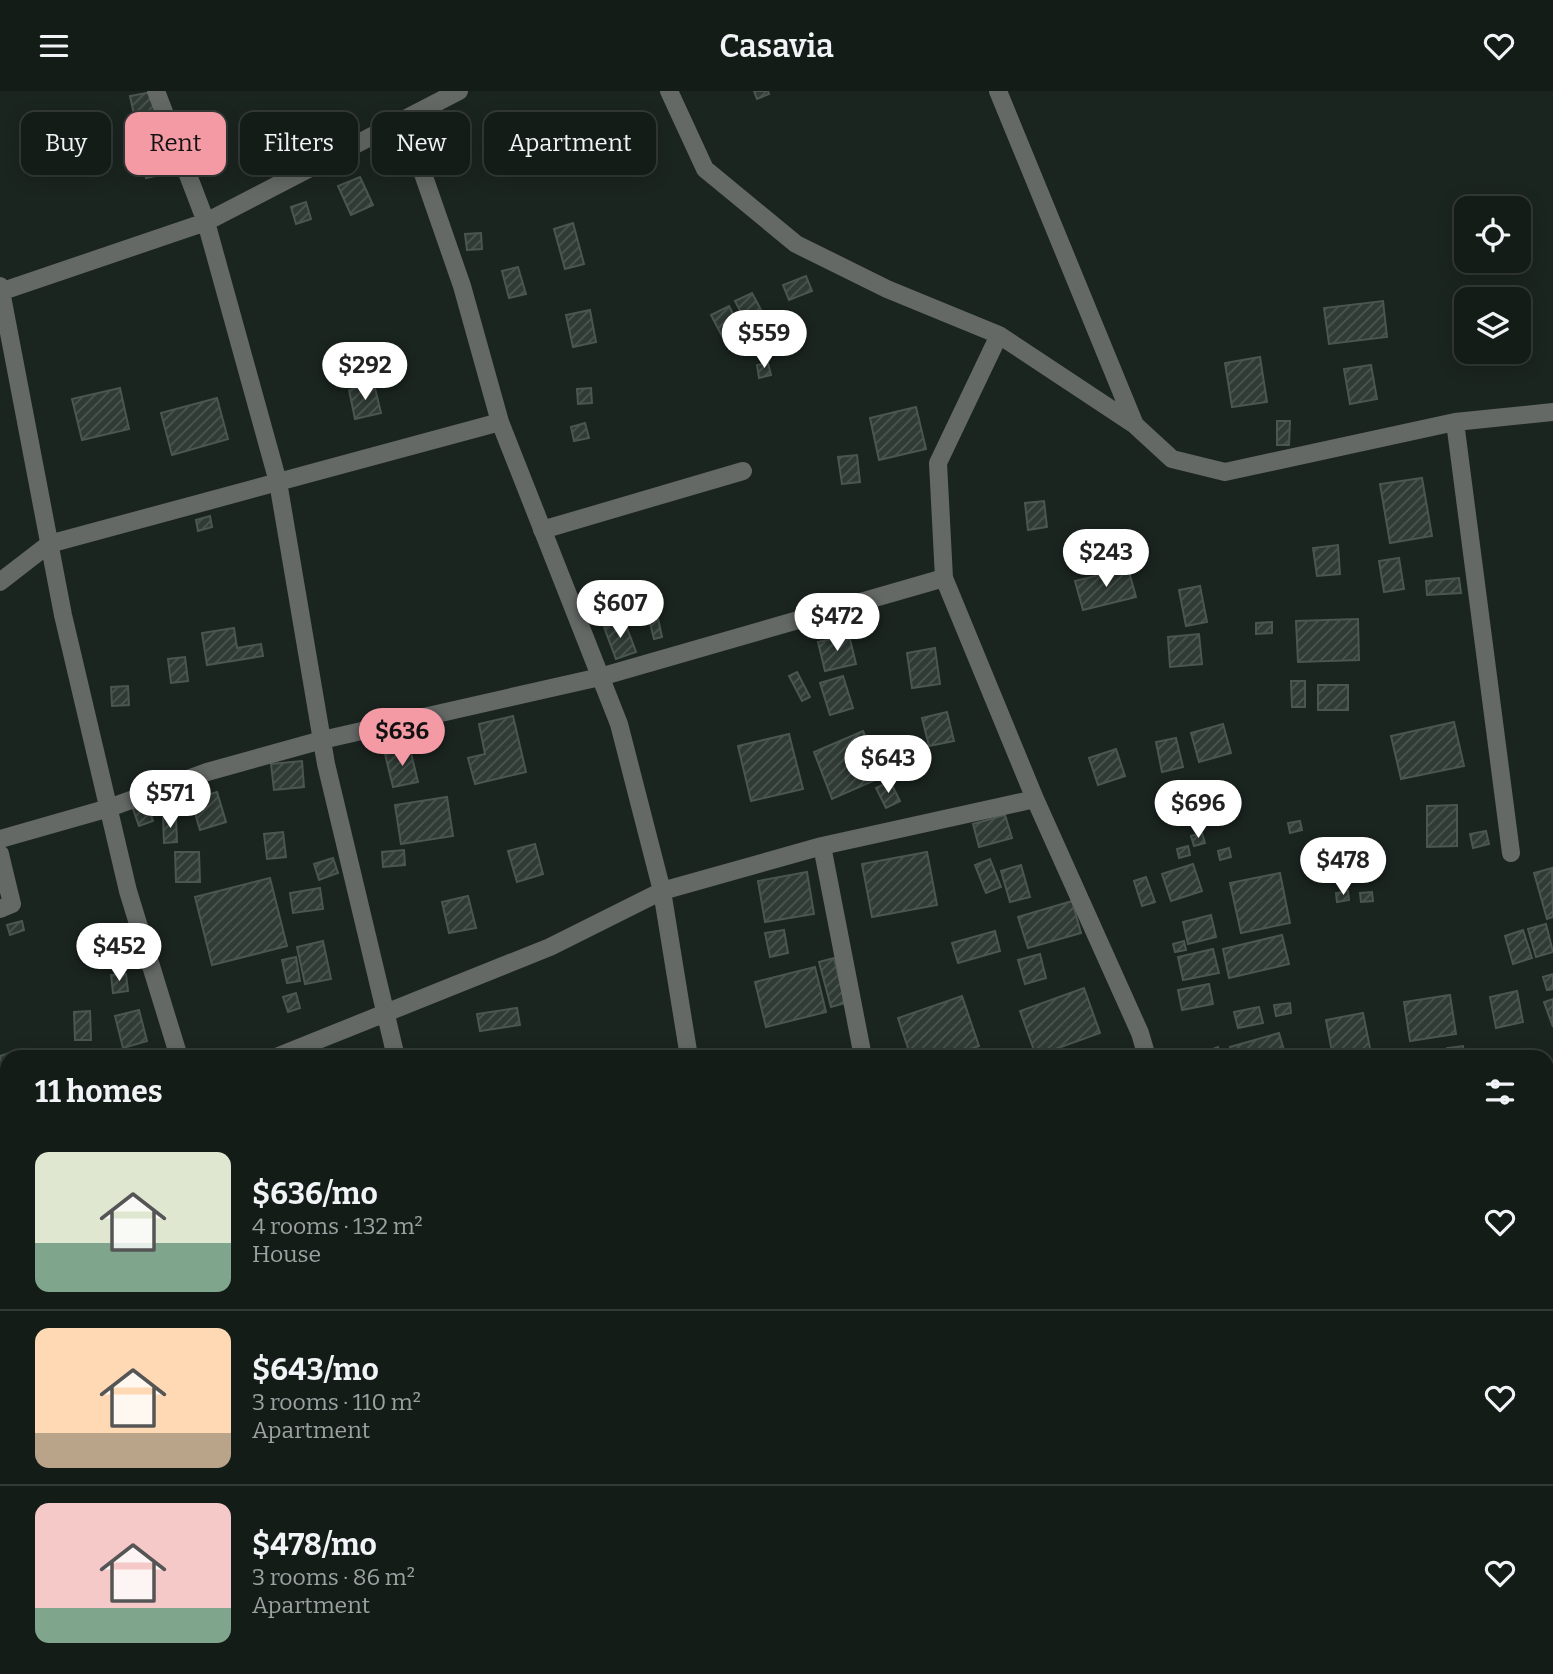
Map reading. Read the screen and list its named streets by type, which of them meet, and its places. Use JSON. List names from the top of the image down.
{
  "page": {
    "header": "Casavia",
    "chip": [
      "Buy",
      "Rent",
      "Filters",
      "New",
      "Apartment"
    ],
    "price": [
      "$559",
      "$292",
      "$243",
      "$607",
      "$472",
      "$636",
      "$643",
      "$571",
      "$696",
      "$478",
      "$452"
    ],
    "heading": "11 homes",
    "list": [
      {
        "name": "$636/mo",
        "note": "4 rooms · 132 m² · House"
      },
      {
        "name": "$643/mo",
        "note": "3 rooms · 110 m² · Apartment"
      },
      {
        "name": "$478/mo",
        "note": "3 rooms · 86 m² · Apartment"
      }
    ]
  }
}
